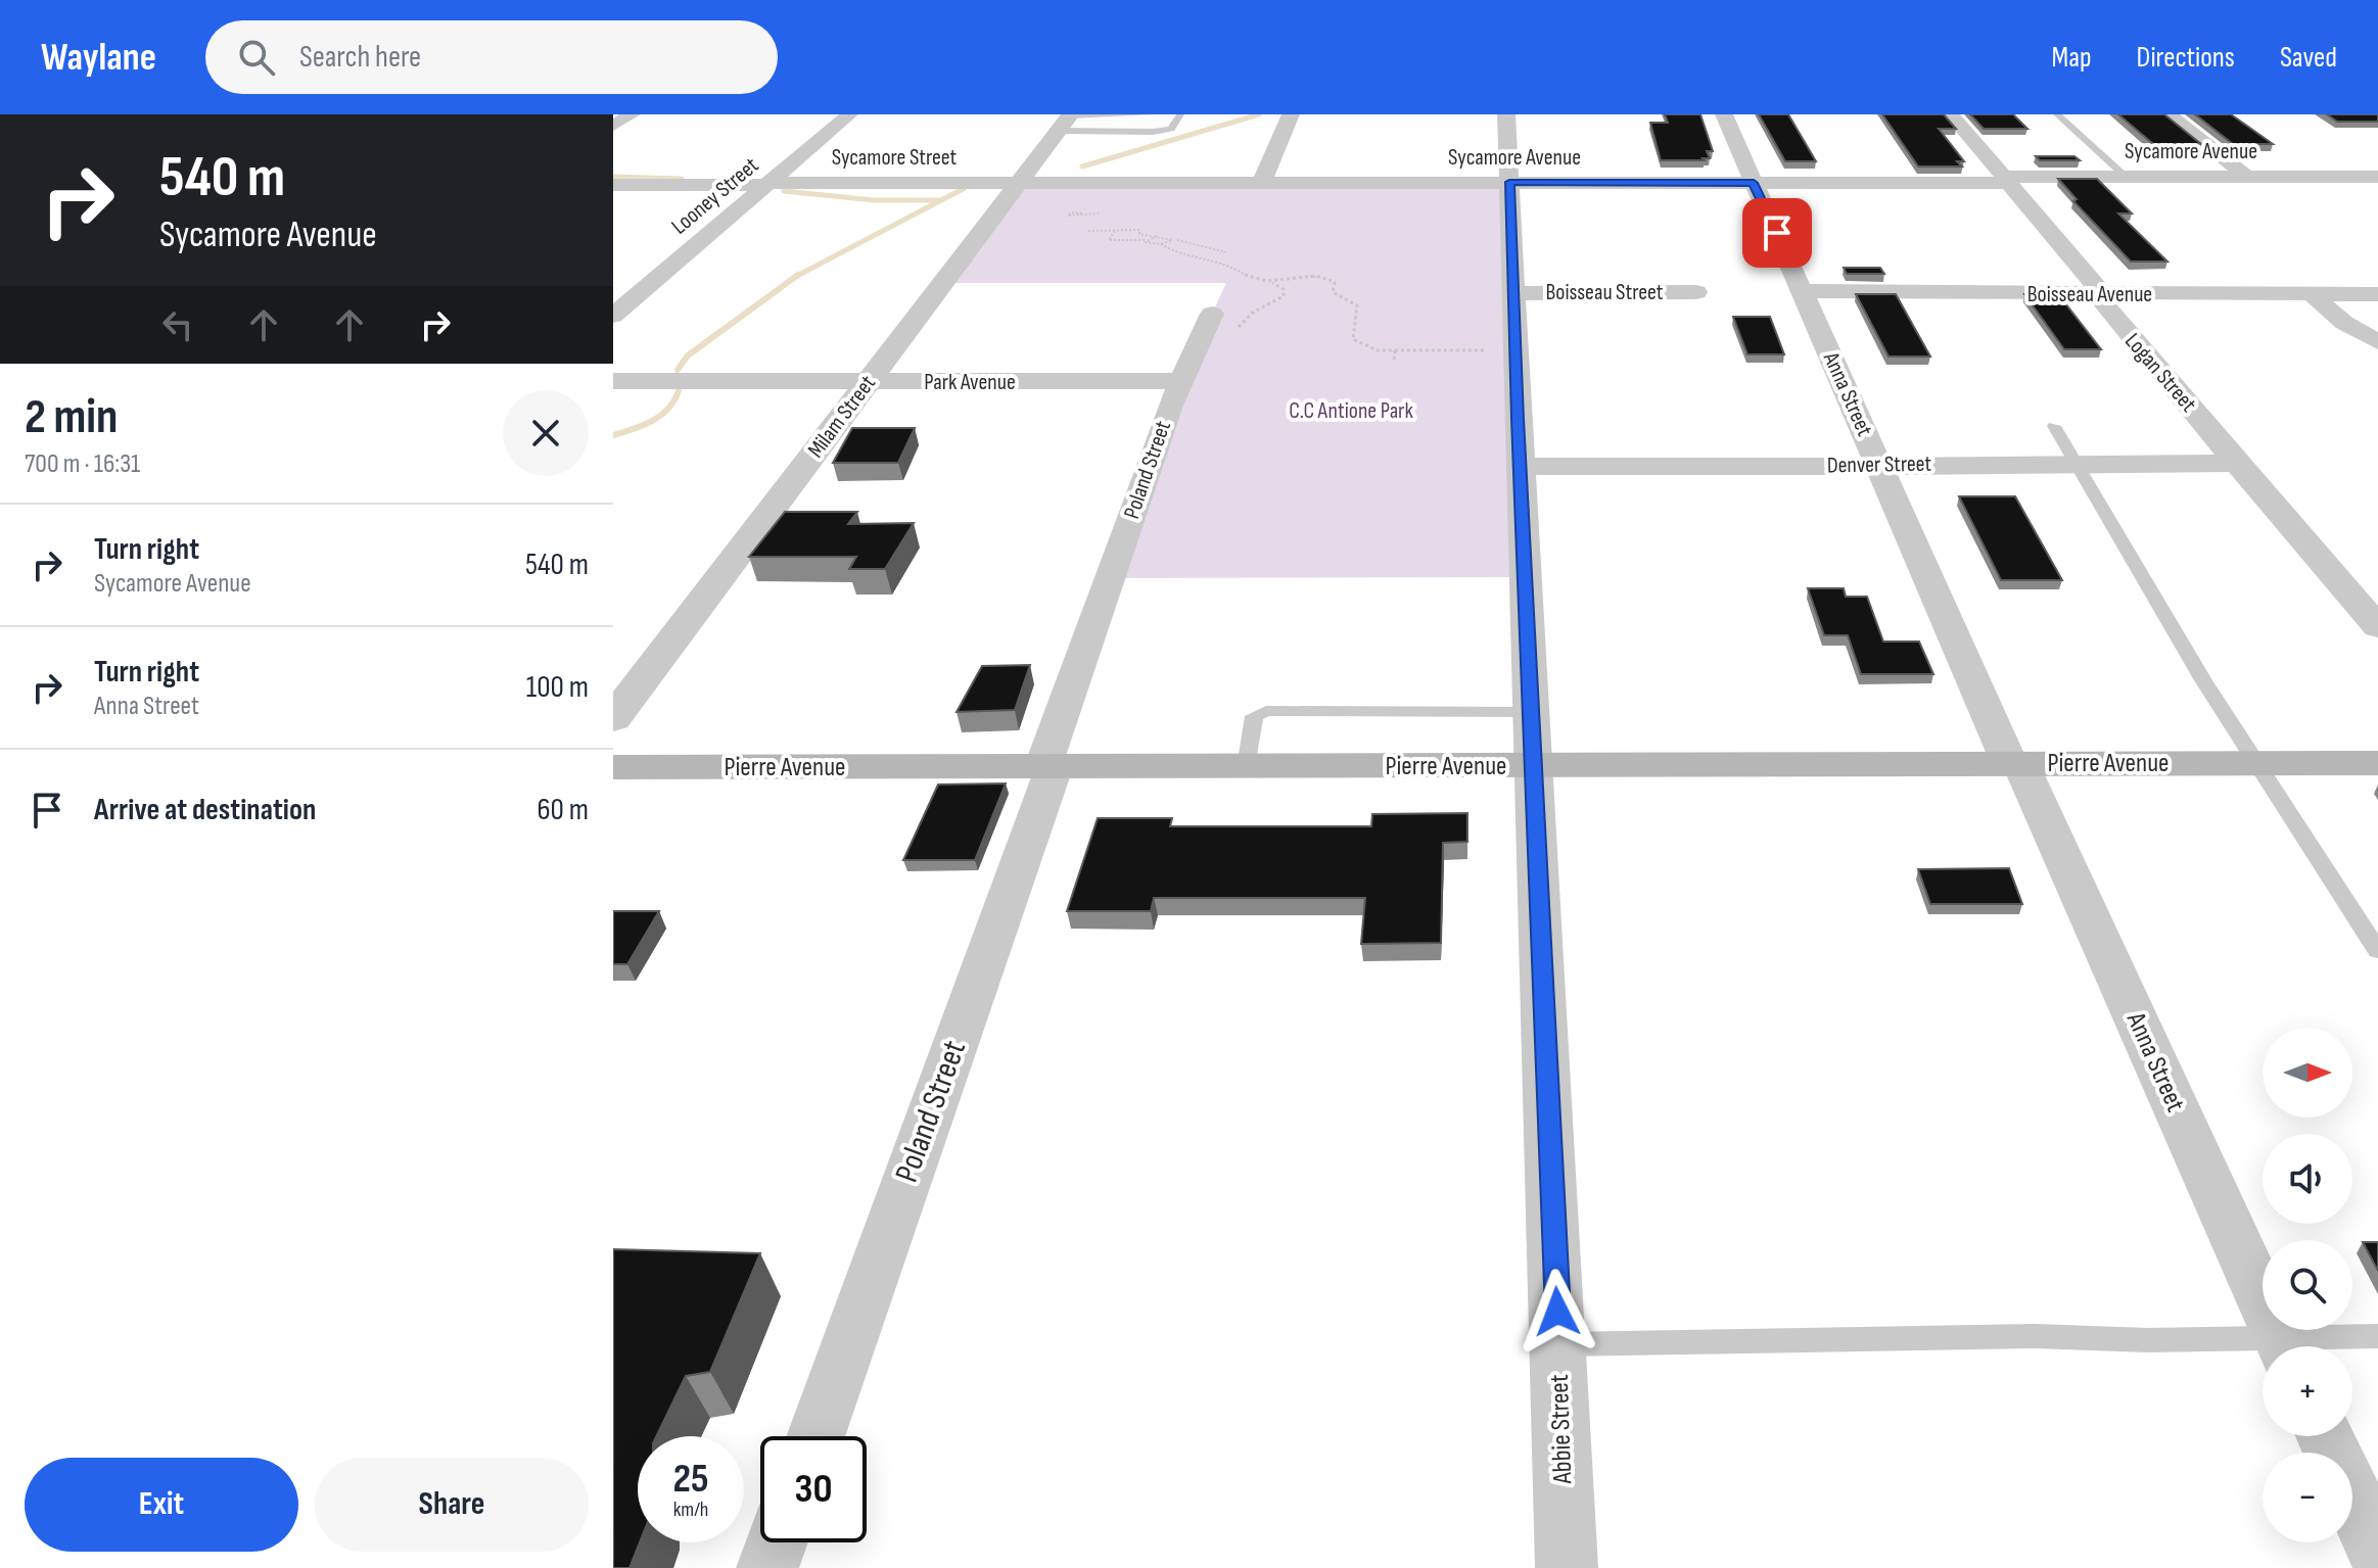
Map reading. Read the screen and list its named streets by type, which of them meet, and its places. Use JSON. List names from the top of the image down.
{
  "streets": {
    "main road": ["Pierre Avenue"],
    "street": [
      "Sycamore Avenue",
      "Sycamore Street",
      "Looney Street",
      "Boisseau Street",
      "Boisseau Avenue",
      "Logan Street",
      "Park Avenue",
      "Anna Street",
      "Milam Street",
      "Denver Street",
      "Poland Street",
      "Abbie Street"
    ]
  },
  "crossings": [
    ["Sycamore Avenue", "Sycamore Street"],
    ["Sycamore Avenue", "Logan Street"],
    ["Sycamore Avenue", "Anna Street"],
    ["Sycamore Avenue", "Milam Street"],
    ["Sycamore Avenue", "Abbie Street"],
    ["Sycamore Street", "Looney Street"],
    ["Sycamore Street", "Milam Street"],
    ["Boisseau Street", "Abbie Street"],
    ["Boisseau Avenue", "Logan Street"],
    ["Boisseau Avenue", "Anna Street"],
    ["Logan Street", "Denver Street"],
    ["Park Avenue", "Milam Street"],
    ["Park Avenue", "Poland Street"],
    ["Anna Street", "Denver Street"],
    ["Anna Street", "Pierre Avenue"],
    ["Denver Street", "Abbie Street"],
    ["Poland Street", "Pierre Avenue"],
    ["Pierre Avenue", "Abbie Street"]
  ],
  "parks": ["C.C Antione Park"],
  "north": "right",
  "page": {
    "header": "Waylane",
    "search": "Search here",
    "nav": ["Map", "Directions", "Saved"],
    "turn": ["540 m", "Sycamore Avenue"],
    "heading": ["2 min", "700 m · 16:31"],
    "list": [
      {
        "name": "Turn right",
        "note": "Sycamore Avenue",
        "value": "540 m"
      },
      {
        "name": "Turn right",
        "note": "Anna Street",
        "value": "100 m"
      },
      {
        "name": "Arrive at destination",
        "value": "60 m"
      }
    ],
    "map_buttons": ["+", "−"],
    "speed": "25 km/h",
    "limit": "30",
    "buttons": ["Exit", "Share"]
  }
}
